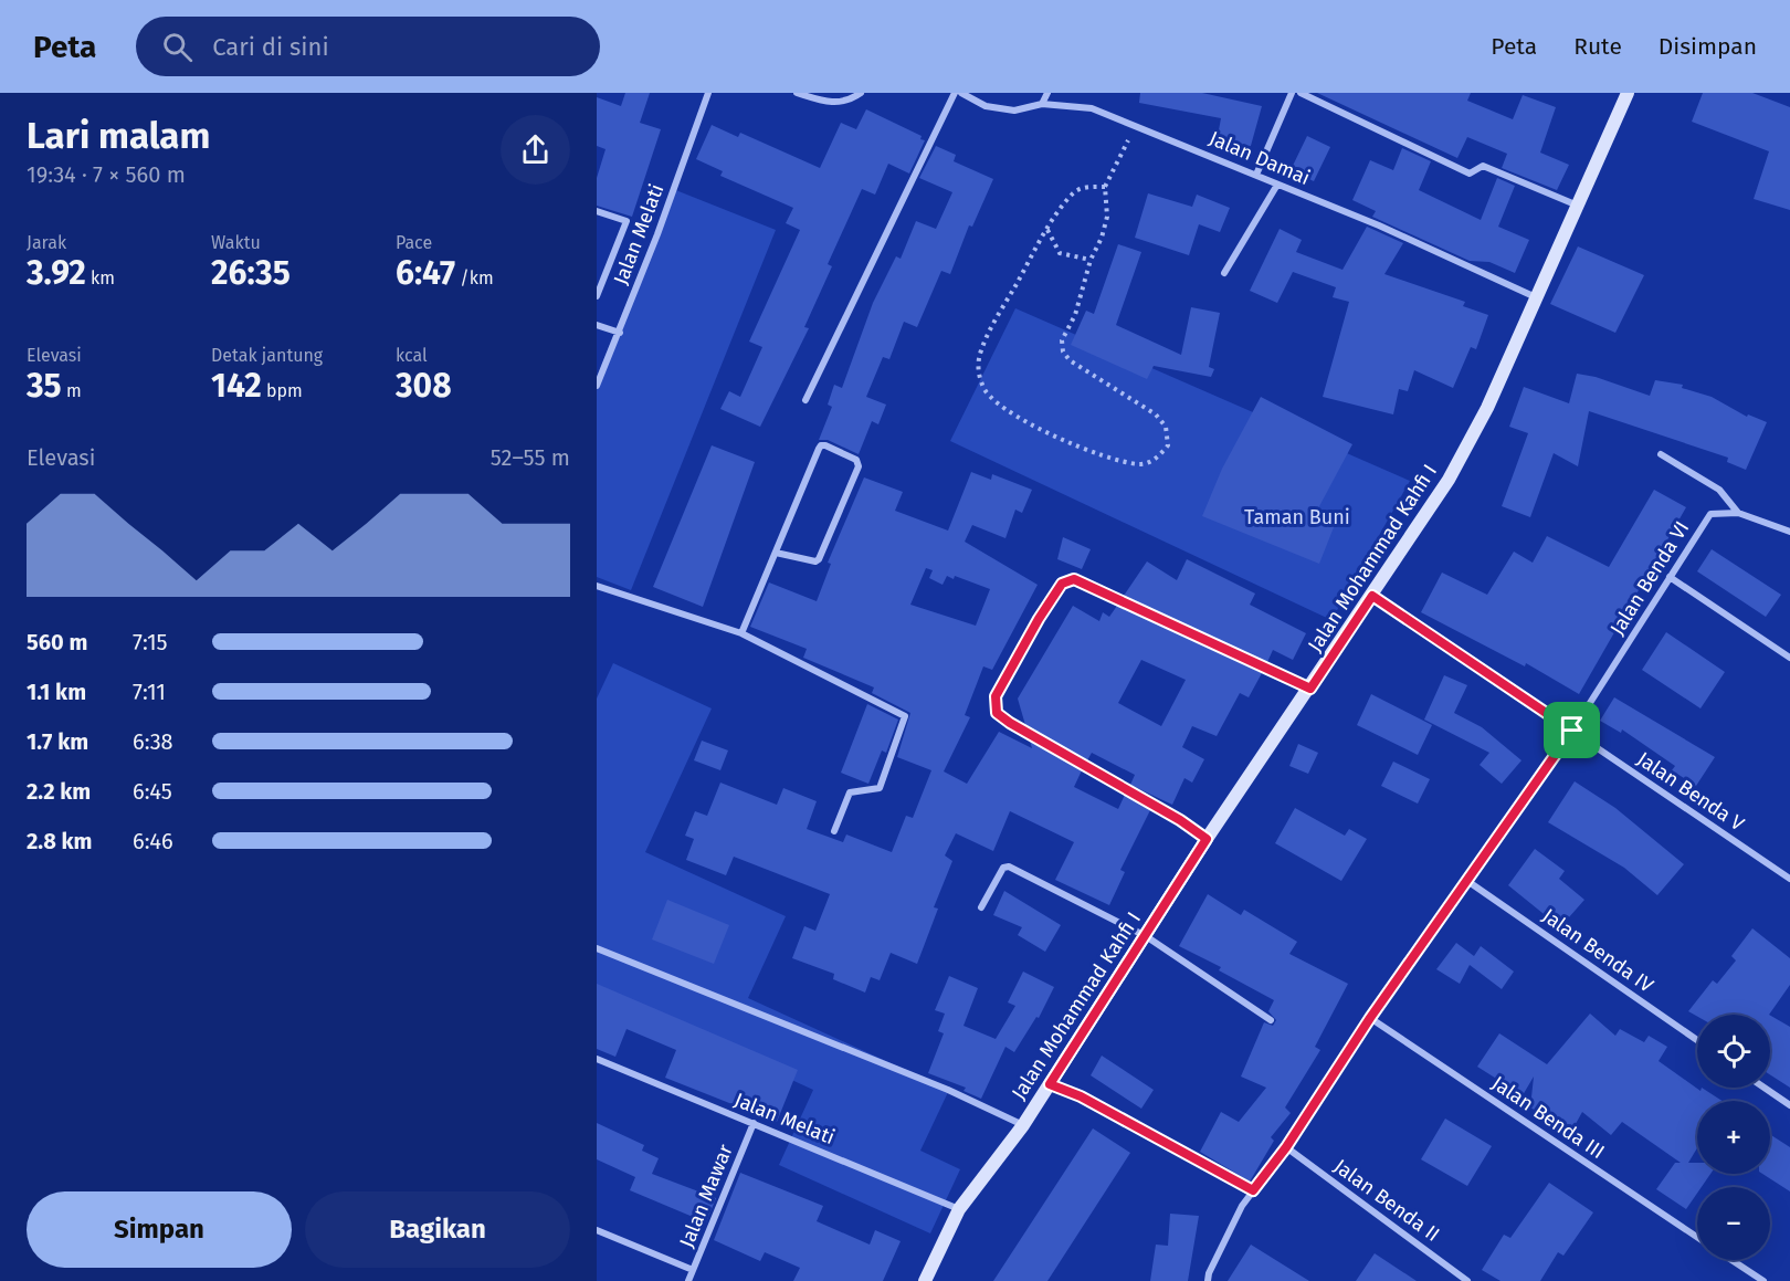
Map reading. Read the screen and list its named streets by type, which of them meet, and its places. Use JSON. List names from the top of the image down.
{
  "streets": {
    "main road": ["Jalan Mohammad Kahfi I"],
    "street": [
      "Jalan Damai",
      "Jalan Melati",
      "Jalan Benda VI",
      "Jalan Benda V",
      "Jalan Benda IV",
      "Jalan Benda III",
      "Jalan Mawar",
      "Jalan Benda II"
    ]
  },
  "crossings": [
    ["Jalan Damai", "Jalan Mohammad Kahfi I"],
    ["Jalan Melati", "Jalan Mohammad Kahfi I"],
    ["Jalan Melati", "Jalan Mawar"],
    ["Jalan Mohammad Kahfi I", "Jalan Benda V"],
    ["Jalan Benda VI", "Jalan Benda V"],
    ["Jalan Benda VI", "Jalan Benda IV"],
    ["Jalan Benda VI", "Jalan Benda III"],
    ["Jalan Benda VI", "Jalan Benda II"]
  ],
  "parks": ["Taman Buni"],
  "page": {
    "header": "Peta",
    "search": "Cari di sini",
    "nav": ["Peta", "Rute", "Disimpan"],
    "heading": ["Lari malam", "19:34 · 7 × 560 m"],
    "stats": [
      ["Jarak", "3.92 km"],
      ["Waktu", "26:35"],
      ["Pace", "6:47 /km"],
      ["Elevasi", "35 m"],
      ["Detak jantung", "142 bpm"],
      ["kcal", "308"]
    ],
    "chart": ["Elevasi", "52–55 m"],
    "list": [
      {
        "name": "560 m",
        "note": "7:15"
      },
      {
        "name": "1.1 km",
        "note": "7:11"
      },
      {
        "name": "1.7 km",
        "note": "6:38"
      },
      {
        "name": "2.2 km",
        "note": "6:45"
      },
      {
        "name": "2.8 km",
        "note": "6:46"
      }
    ],
    "map_buttons": ["+", "−"],
    "buttons": ["Simpan", "Bagikan"]
  }
}
